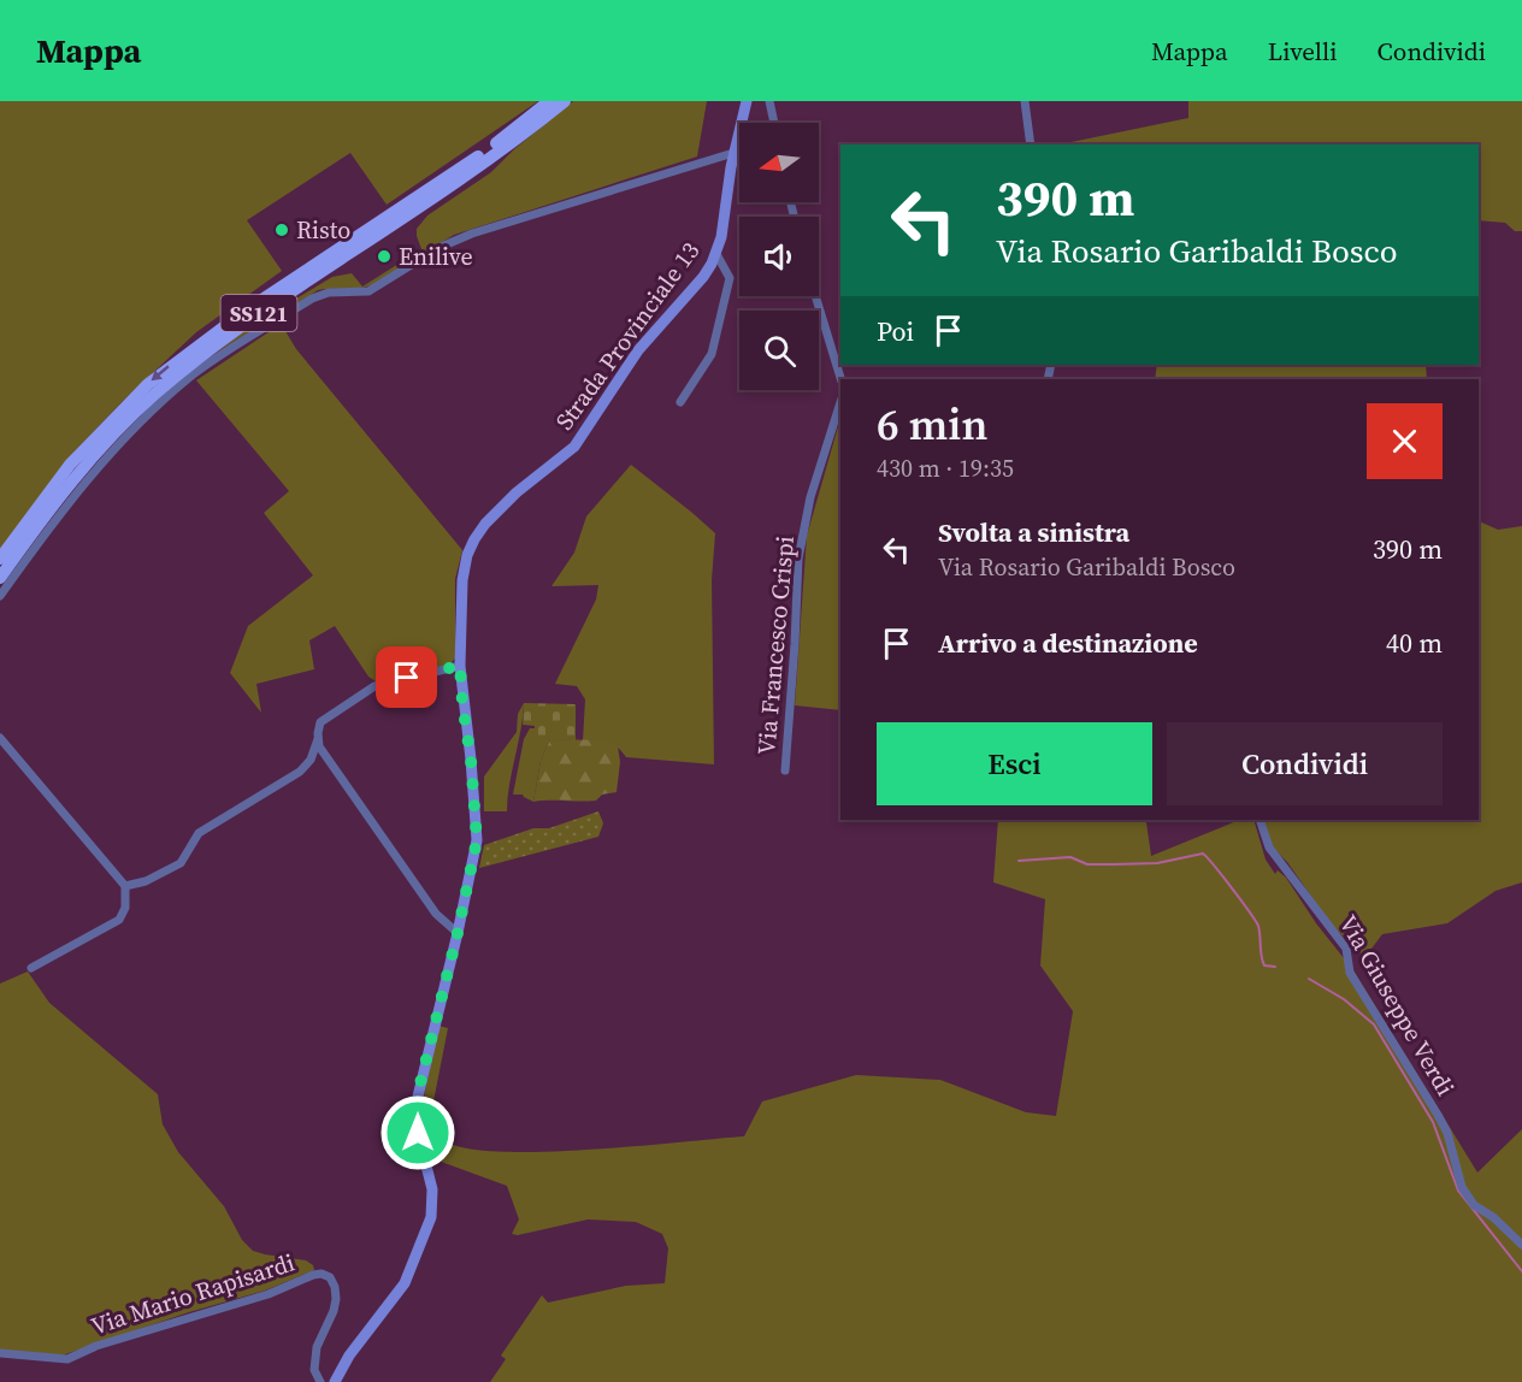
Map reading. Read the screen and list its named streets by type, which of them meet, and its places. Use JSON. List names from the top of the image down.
{
  "streets": {
    "main road": ["SS121", "Strada Provinciale 13"],
    "street": ["Via Francesco Crispi", "Via Giuseppe Verdi", "Via Mario Rapisardi"]
  },
  "places": ["Risto", "Enilive"],
  "north": "left",
  "page": {
    "header": "Mappa",
    "nav": ["Mappa", "Livelli", "Condividi"],
    "turn": ["390 m", "Via Rosario Garibaldi Bosco"],
    "then": "Poi",
    "heading": ["6 min", "430 m · 19:35"],
    "list": [
      {
        "name": "Svolta a sinistra",
        "note": "Via Rosario Garibaldi Bosco",
        "value": "390 m"
      },
      {
        "name": "Arrivo a destinazione",
        "value": "40 m"
      }
    ],
    "buttons": ["Esci", "Condividi"]
  }
}
